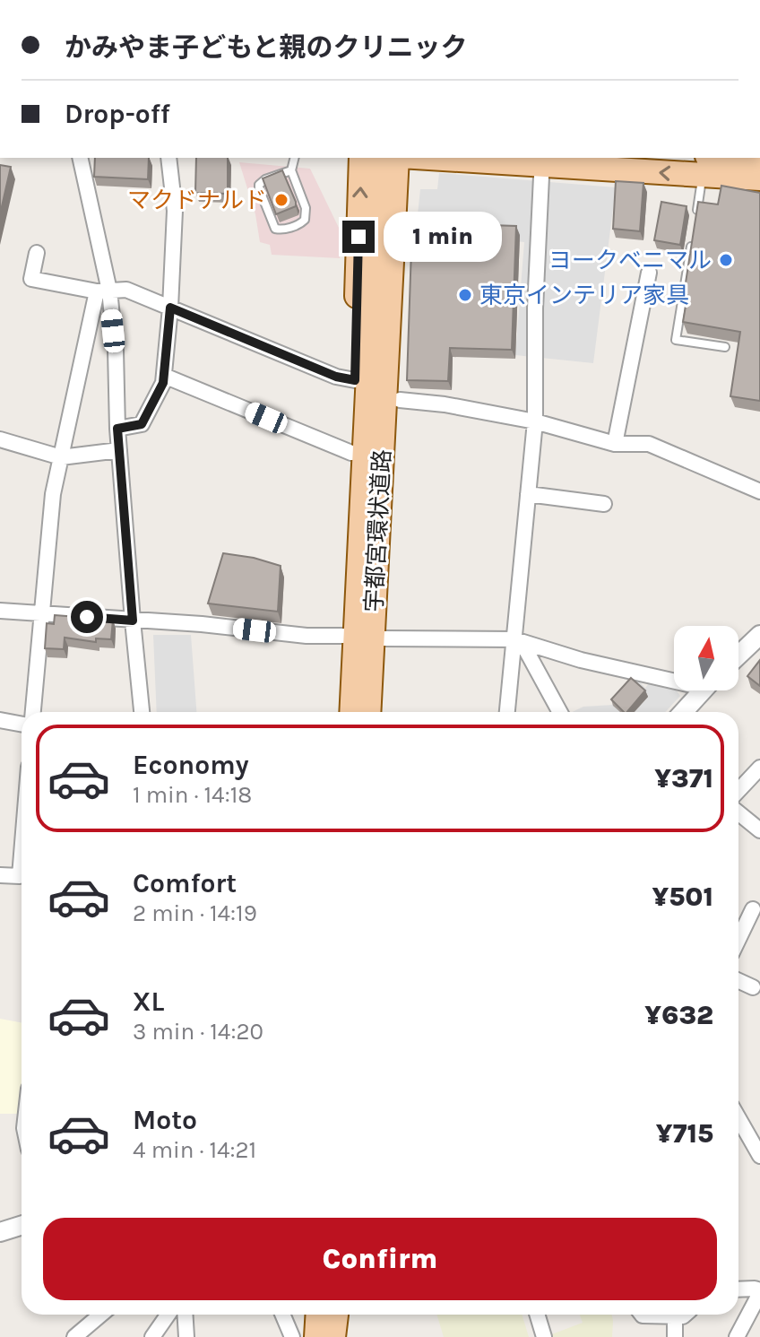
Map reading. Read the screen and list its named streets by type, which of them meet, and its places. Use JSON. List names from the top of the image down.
{
  "streets": {
    "main road": ["宇都宮環状道路"]
  },
  "places": ["マクドナルド", "ヨークベニマル", "東京インテリア家具"],
  "north": "top",
  "page": {
    "banner": ["かみやま子どもと親のクリニック", "Drop-off"],
    "bubble": "1 min",
    "list": [
      {
        "name": "Economy",
        "note": "1 min · 14:18",
        "value": "¥371"
      },
      {
        "name": "Comfort",
        "note": "2 min · 14:19",
        "value": "¥501"
      },
      {
        "name": "XL",
        "note": "3 min · 14:20",
        "value": "¥632"
      },
      {
        "name": "Moto",
        "note": "4 min · 14:21",
        "value": "¥715"
      }
    ],
    "buttons": "Confirm"
  }
}
